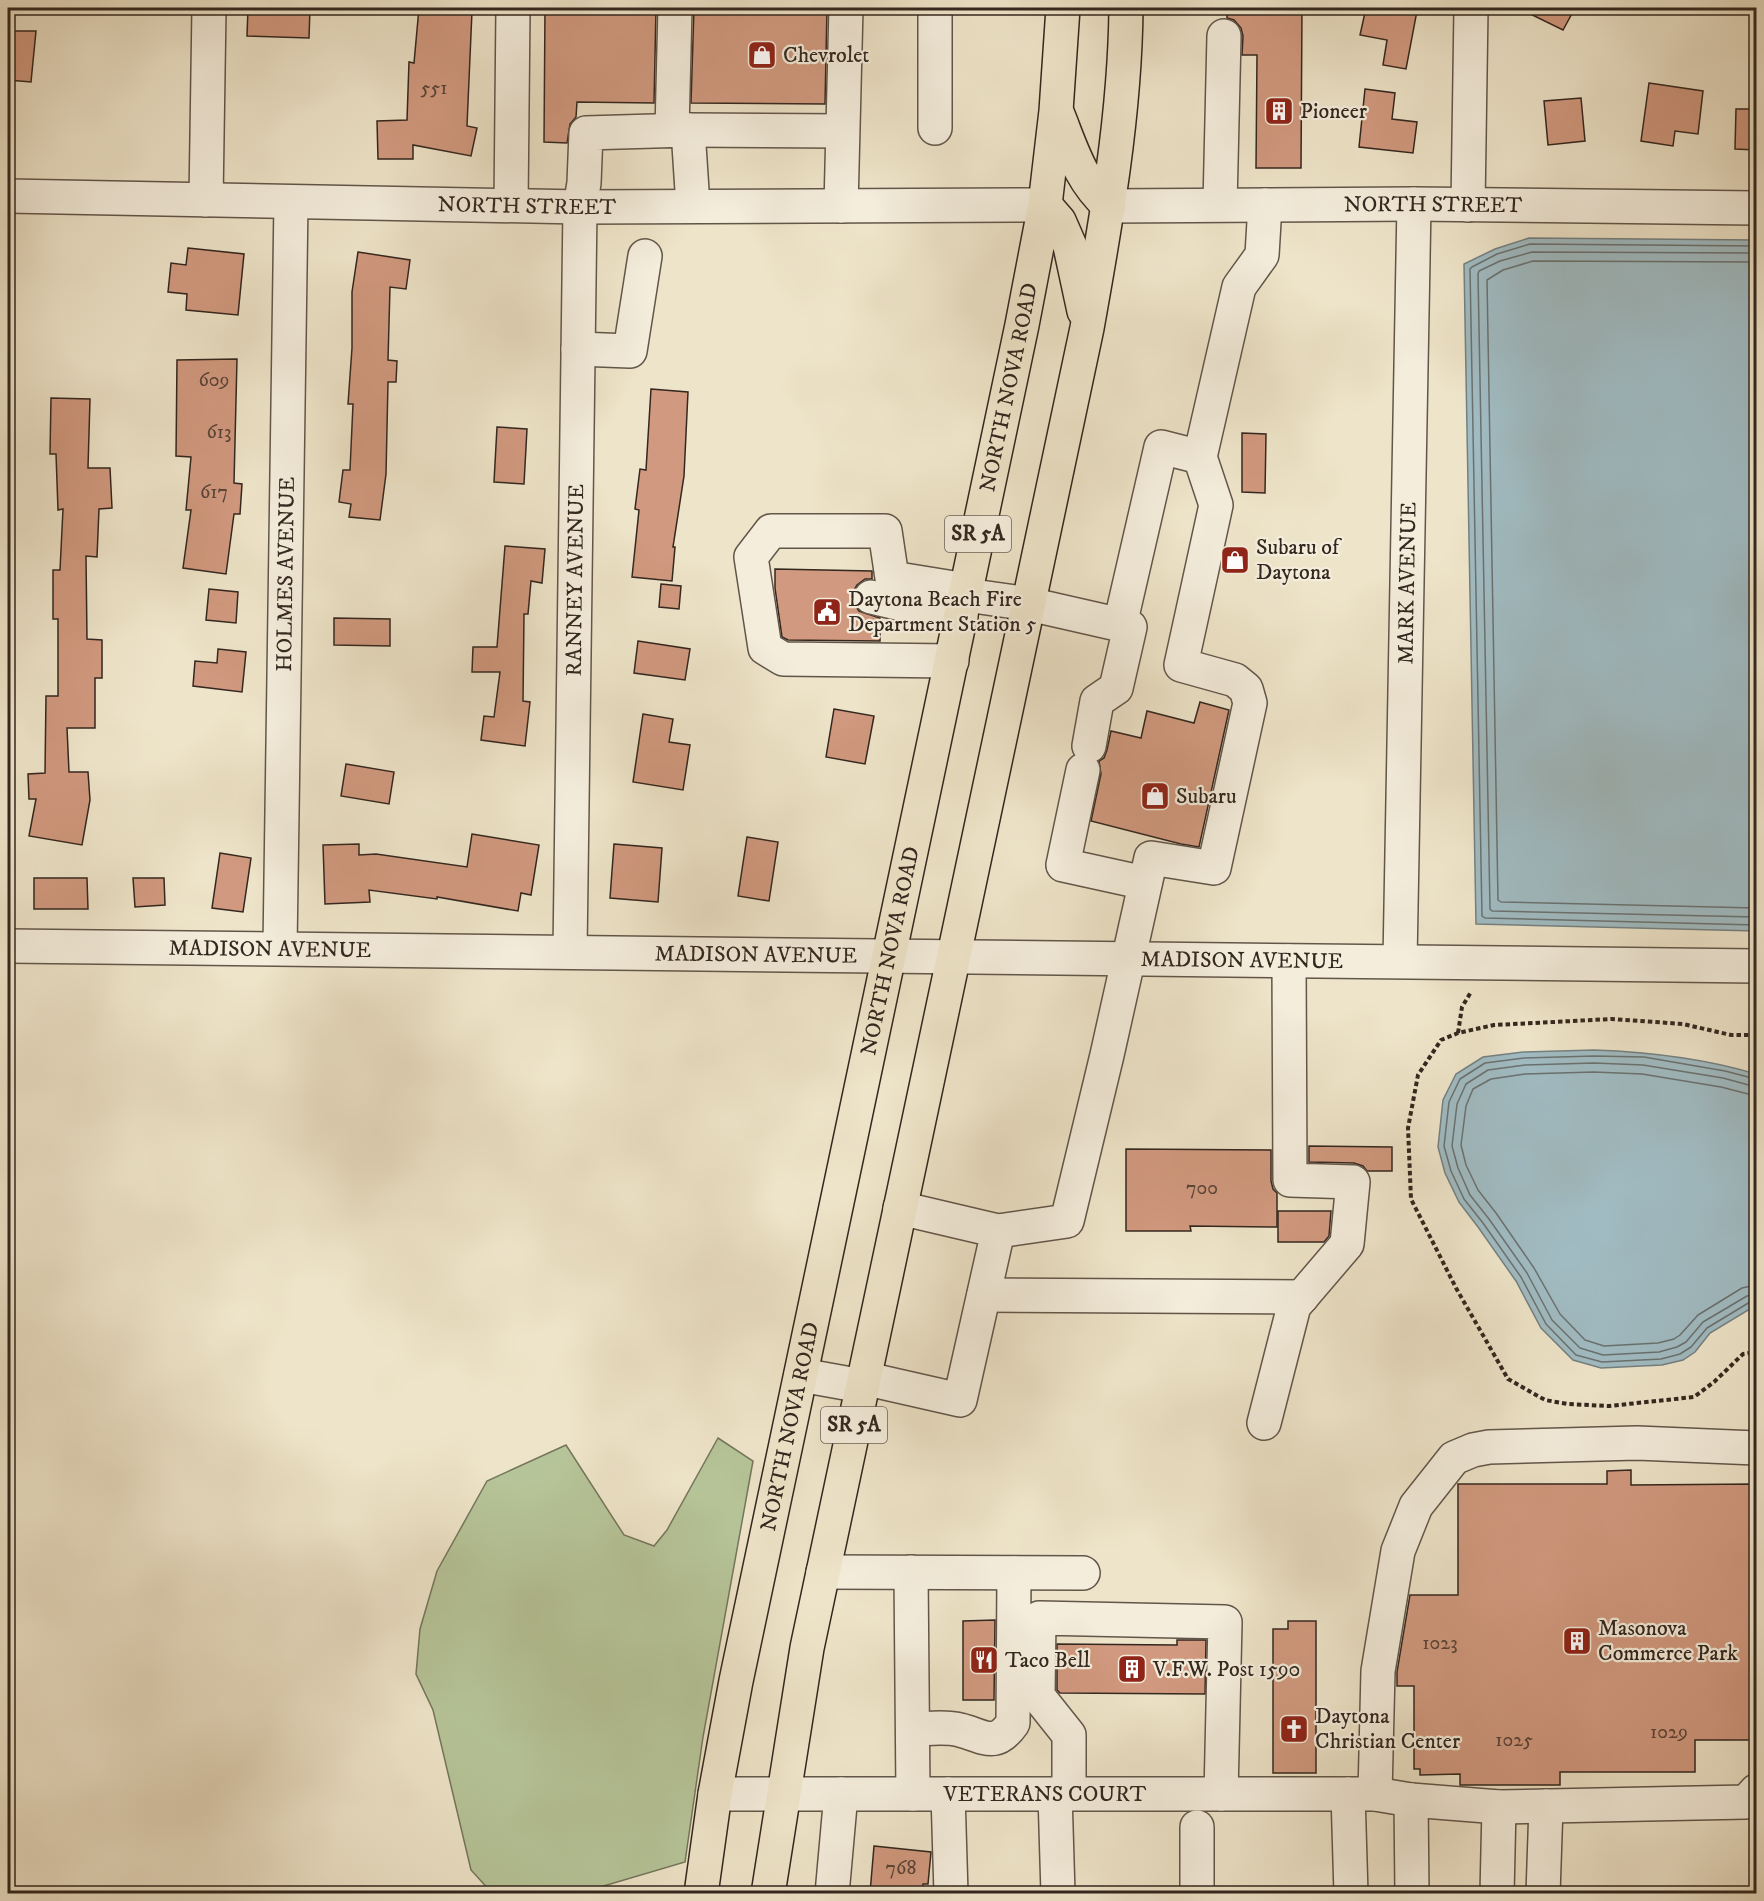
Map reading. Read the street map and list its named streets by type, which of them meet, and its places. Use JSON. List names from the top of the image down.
{
  "streets": {
    "main road": ["NORTH NOVA ROAD", "SR 5A"],
    "street": [
      "NORTH STREET",
      "HOLMES AVENUE",
      "RANNEY AVENUE",
      "MARK AVENUE",
      "MADISON AVENUE",
      "VETERANS COURT"
    ]
  },
  "crossings": [
    ["NORTH STREET", "NORTH NOVA ROAD"],
    ["NORTH STREET", "SR 5A"],
    ["NORTH STREET", "HOLMES AVENUE"],
    ["NORTH STREET", "RANNEY AVENUE"],
    ["NORTH STREET", "MARK AVENUE"],
    ["NORTH NOVA ROAD", "MADISON AVENUE"],
    ["NORTH NOVA ROAD", "VETERANS COURT"],
    ["SR 5A", "MADISON AVENUE"],
    ["SR 5A", "VETERANS COURT"],
    ["HOLMES AVENUE", "MADISON AVENUE"],
    ["RANNEY AVENUE", "MADISON AVENUE"],
    ["MARK AVENUE", "MADISON AVENUE"]
  ],
  "places": {
    "shop": ["Chevrolet", "Subaru of Daytona", "Subaru"],
    "building": ["Pioneer", "Masonova Commerce Park", "V.F.W. Post 1590"],
    "public building": ["Daytona Beach Fire Department Station 5"],
    "restaurant": ["Taco Bell"],
    "church": ["Daytona Christian Center"]
  },
  "house_numbers": [
    "551",
    "609",
    "613",
    "617",
    "700",
    "1023",
    "1029",
    "1025",
    "768"
  ]
}
